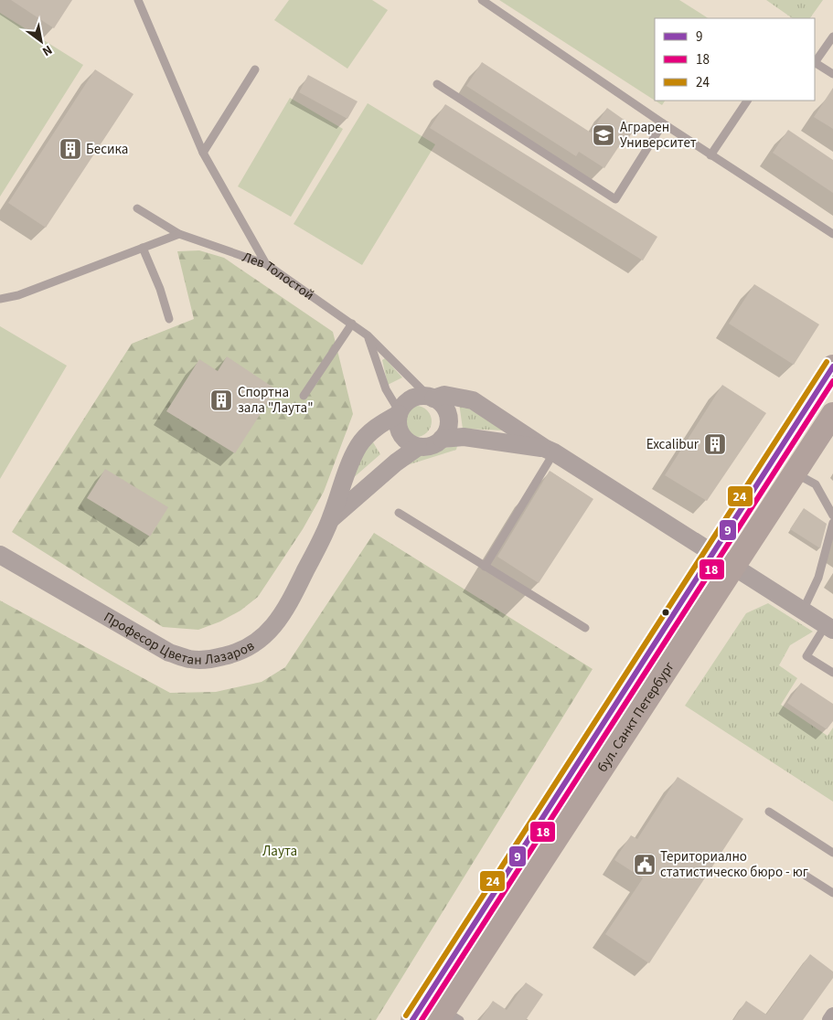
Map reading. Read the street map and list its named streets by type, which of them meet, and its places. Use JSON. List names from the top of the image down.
{
  "streets": {
    "main road": ["бул. Санкт Петербург"],
    "street": ["Професор Цветан Лазаров"],
    "lane": ["Лев Толостой"]
  },
  "crossings": [
    ["Лев Толостой", "Професор Цветан Лазаров"]
  ],
  "parks": ["Лаута"],
  "places": {
    "school or university": ["Аграрен Университет"],
    "building": ["Бесика", "Спортна зала \"Лаута\"", "Excalibur"],
    "public building": ["Териториално статистическо бюро - юг"]
  },
  "lines": ["transit line 24", "transit line 9", "transit line 18"],
  "legend": ["9", "18", "24"],
  "north": "bottom right"
}
